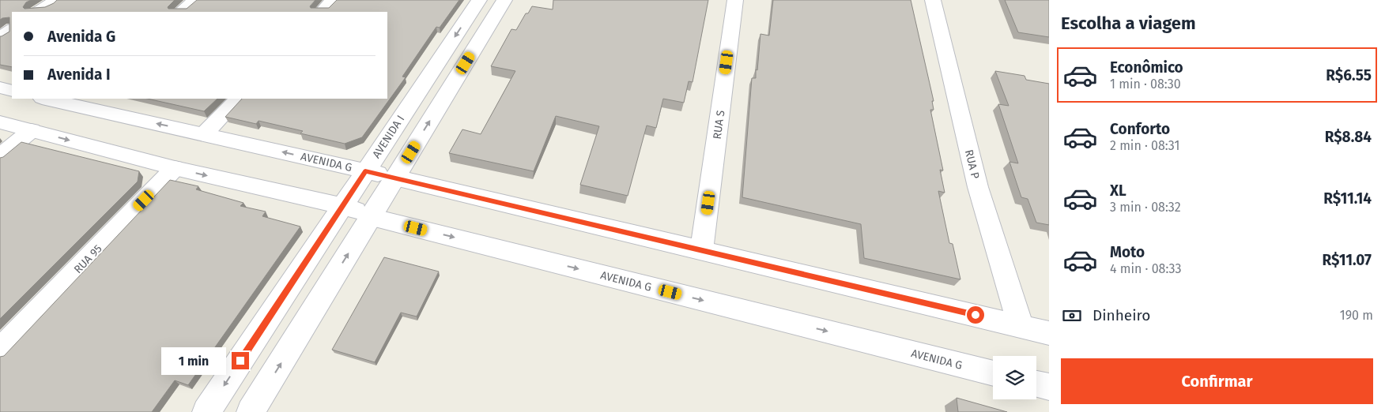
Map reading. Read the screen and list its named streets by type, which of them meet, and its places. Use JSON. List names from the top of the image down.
{
  "streets": {
    "street": [
      "RUA S",
      "AVENIDA I",
      "AVENIDA G",
      "RUA P",
      "RUA 95"
    ]
  },
  "crossings": [
    ["RUA S", "AVENIDA G"],
    ["AVENIDA I", "AVENIDA G"],
    ["AVENIDA G", "RUA P"],
    ["AVENIDA G", "RUA 95"]
  ],
  "page": {
    "heading": "Escolha a viagem",
    "banner": ["Avenida G", "Avenida I"],
    "list": [
      {
        "name": "Econômico",
        "note": "1 min · 08:30",
        "value": "R$6.55"
      },
      {
        "name": "Conforto",
        "note": "2 min · 08:31",
        "value": "R$8.84"
      },
      {
        "name": "XL",
        "note": "3 min · 08:32",
        "value": "R$11.14"
      },
      {
        "name": "Moto",
        "note": "4 min · 08:33",
        "value": "R$11.07"
      }
    ],
    "pay": ["Dinheiro", "190 m"],
    "bubble": "1 min",
    "buttons": "Confirmar"
  }
}
